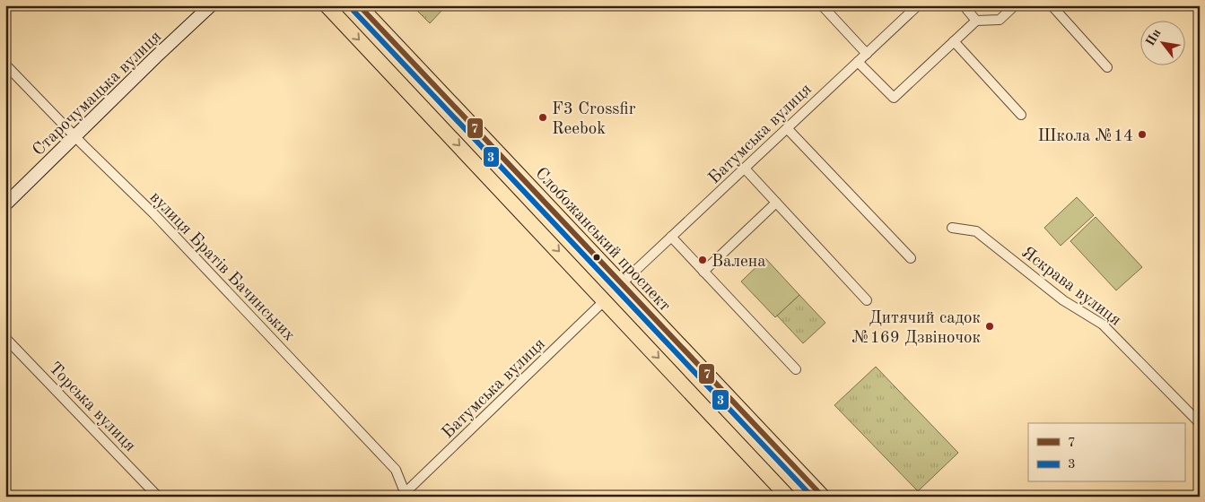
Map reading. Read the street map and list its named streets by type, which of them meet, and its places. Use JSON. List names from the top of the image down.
{
  "streets": {
    "main road": ["Слобожанський проспект"],
    "street": [
      "Старочумацька вулиця",
      "Батумська вулиця",
      "вулиця Братів Бачинських",
      "Яскрава вулиця",
      "Торська вулиця"
    ]
  },
  "crossings": [
    ["Старочумацька вулиця", "вулиця Братів Бачинських"],
    ["Батумська вулиця", "Слобожанський проспект"],
    ["Батумська вулиця", "вулиця Братів Бачинських"]
  ],
  "places": [
    "F3 Crossfir Reebok",
    "Школа №14",
    "Валена",
    "Дитячий садок №169 Дзвіночок"
  ],
  "lines": ["transit line 7", "transit line 3"],
  "legend": ["7", "3"],
  "north": "top left"
}
